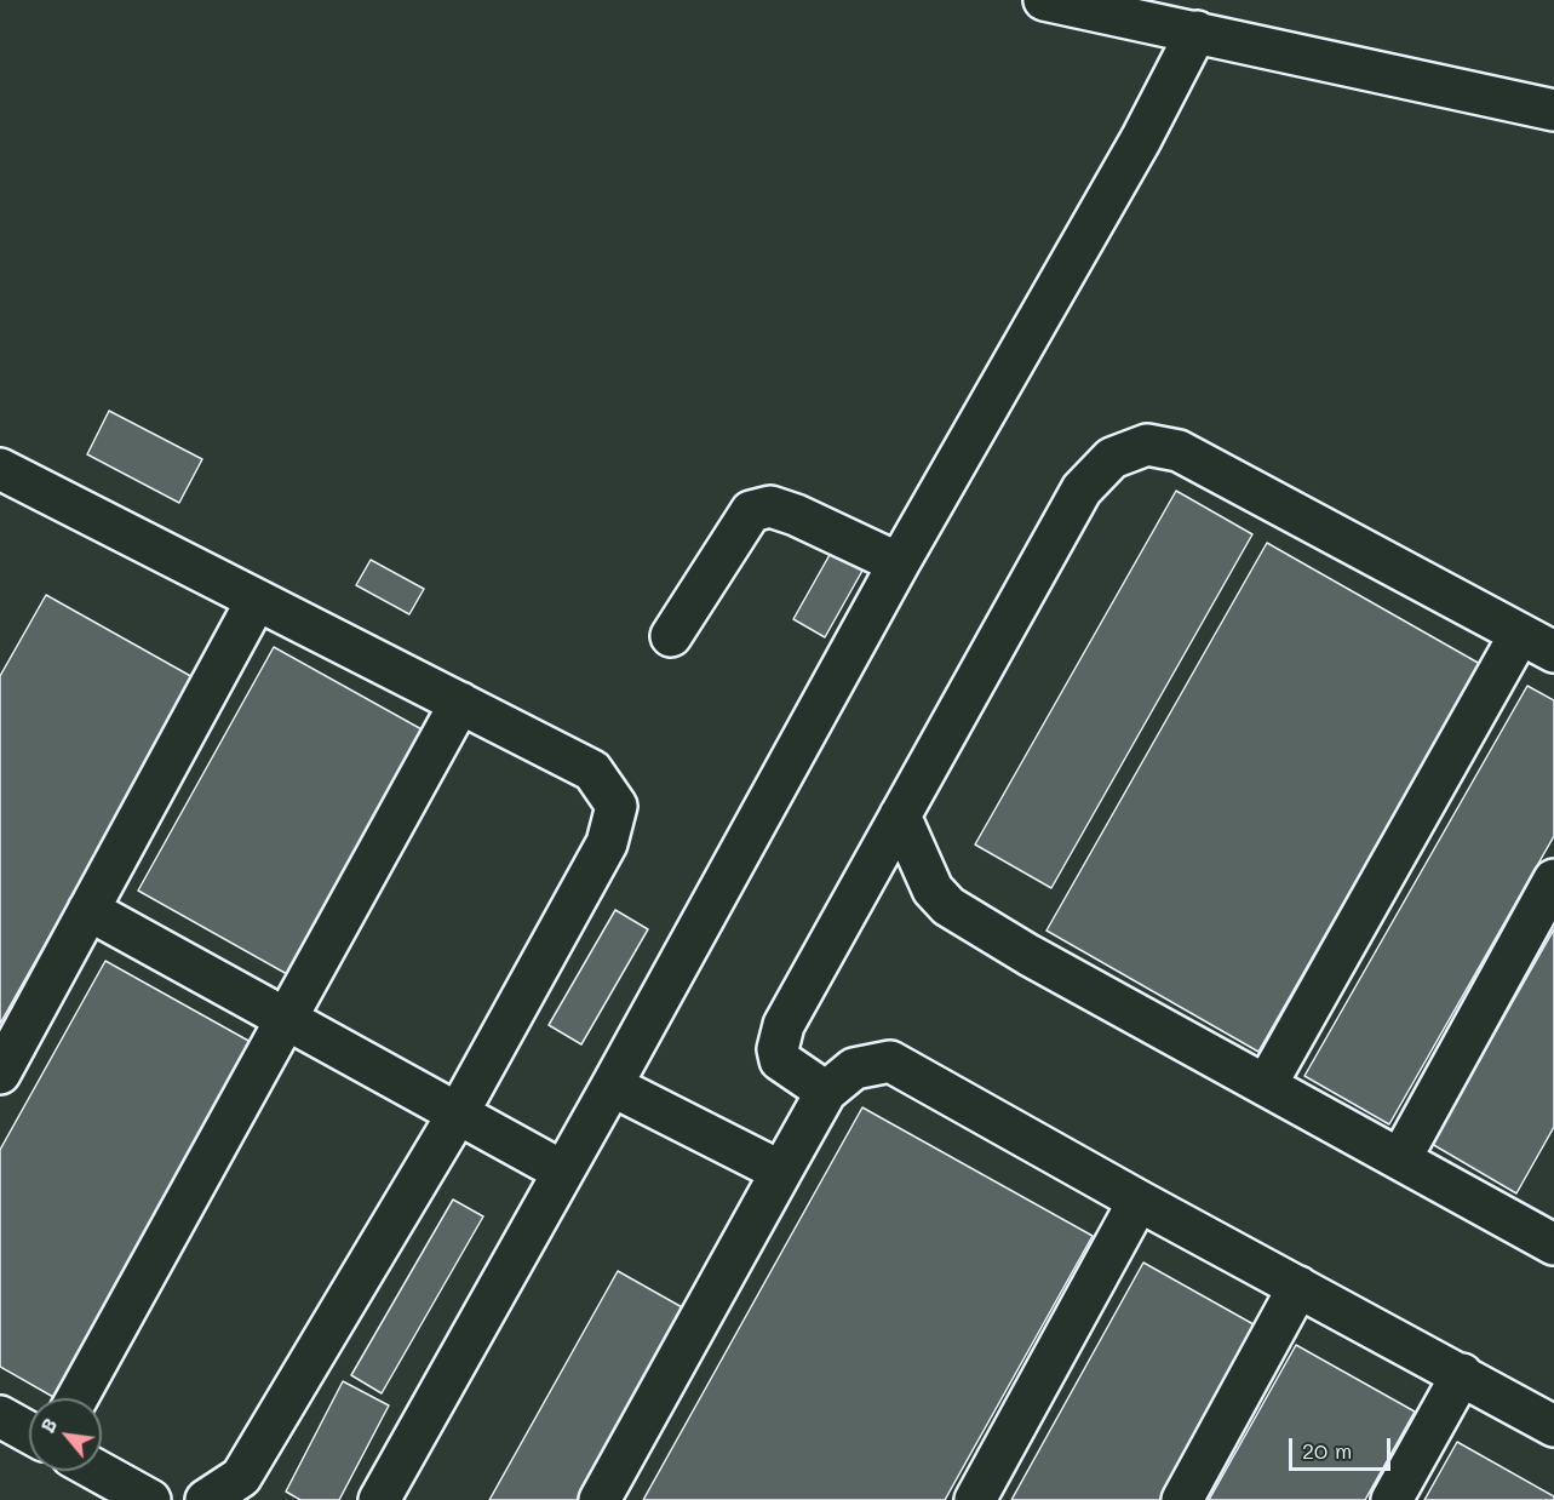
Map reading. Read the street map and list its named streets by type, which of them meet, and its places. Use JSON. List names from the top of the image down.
{
  "scale_bar": "20 m",
  "north": "top left"
}
